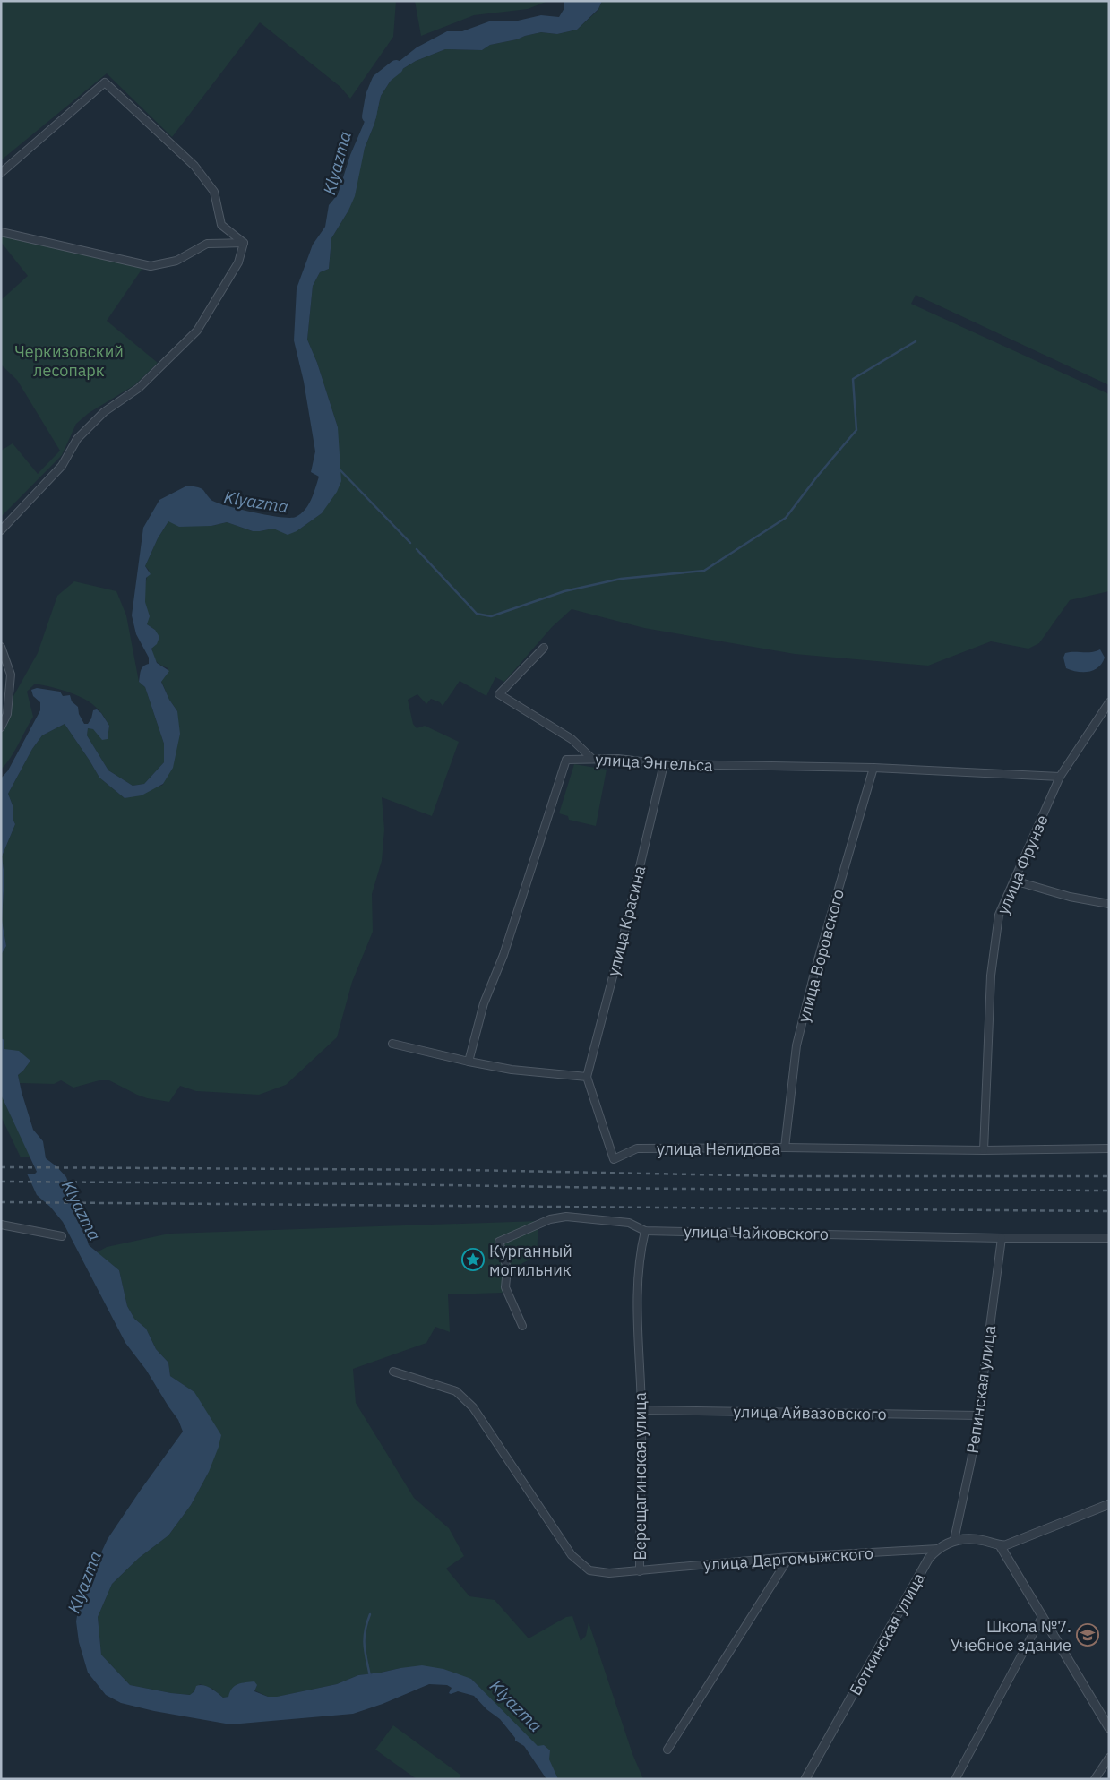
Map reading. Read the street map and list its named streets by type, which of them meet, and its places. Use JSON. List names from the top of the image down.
{
  "streets": {
    "street": [
      "улица Энгельса",
      "улица Фрунзе",
      "улица Красина",
      "улица Воровского",
      "улица Нелидова",
      "улица Чайковского",
      "Репинская улица",
      "улица Айвазовского",
      "Верещагинская улица",
      "улица Даргомыжского",
      "Боткинская улица"
    ]
  },
  "crossings": [
    ["улица Энгельса", "улица Фрунзе"],
    ["улица Энгельса", "улица Красина"],
    ["улица Энгельса", "улица Воровского"],
    ["улица Фрунзе", "улица Нелидова"],
    ["улица Красина", "улица Нелидова"],
    ["улица Воровского", "улица Нелидова"],
    ["улица Чайковского", "Репинская улица"],
    ["улица Чайковского", "Верещагинская улица"],
    ["Репинская улица", "улица Айвазовского"],
    ["Репинская улица", "Боткинская улица"],
    ["улица Айвазовского", "Верещагинская улица"],
    ["Верещагинская улица", "улица Даргомыжского"],
    ["улица Даргомыжского", "Боткинская улица"]
  ],
  "water": ["Klyazma"],
  "parks": ["Черкизовский лесопарк"],
  "places": {
    "place": ["Курганный могильник"],
    "school or university": ["Школа №7. Учебное здание"]
  }
}
